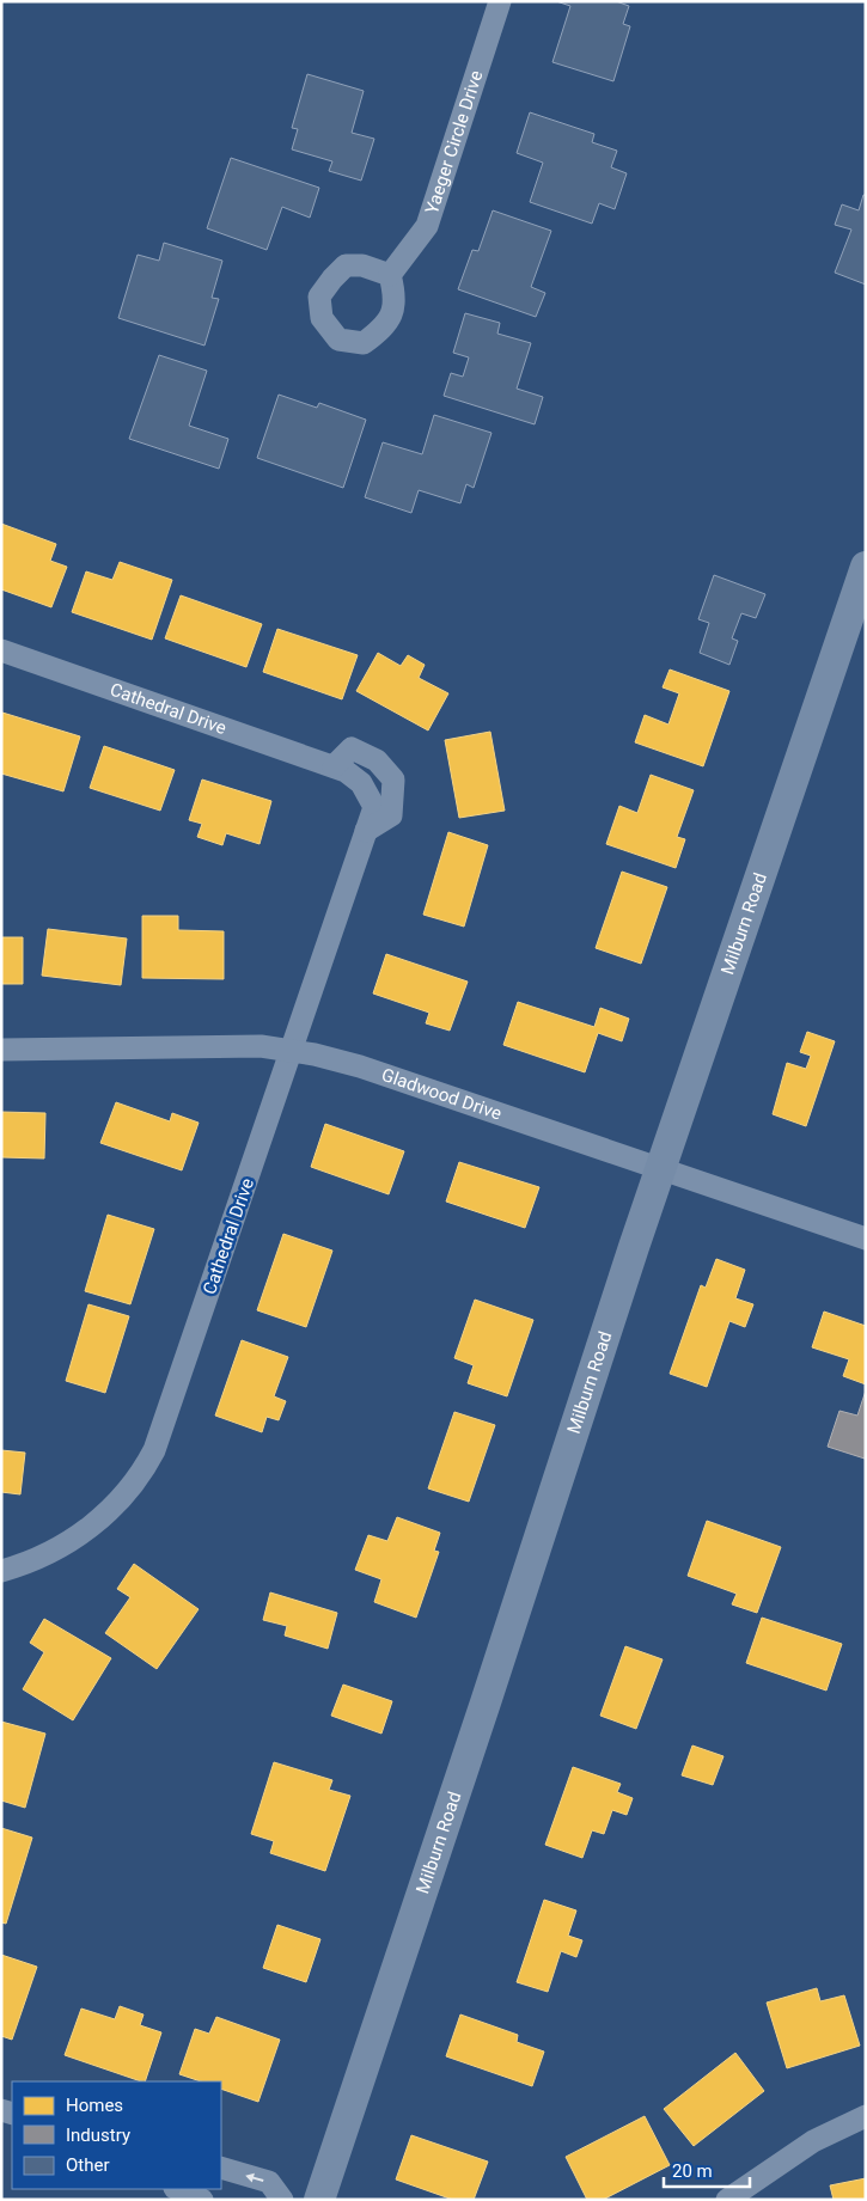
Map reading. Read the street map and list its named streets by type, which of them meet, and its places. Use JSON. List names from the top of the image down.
{
  "streets": {
    "street": [
      "Yaeger Circle Drive",
      "Cathedral Drive",
      "Milburn Road",
      "Gladwood Drive"
    ]
  },
  "crossings": [
    ["Cathedral Drive", "Gladwood Drive"],
    ["Milburn Road", "Gladwood Drive"]
  ],
  "legend": ["Homes", "Industry", "Other"],
  "scale_bar": "20 m"
}
